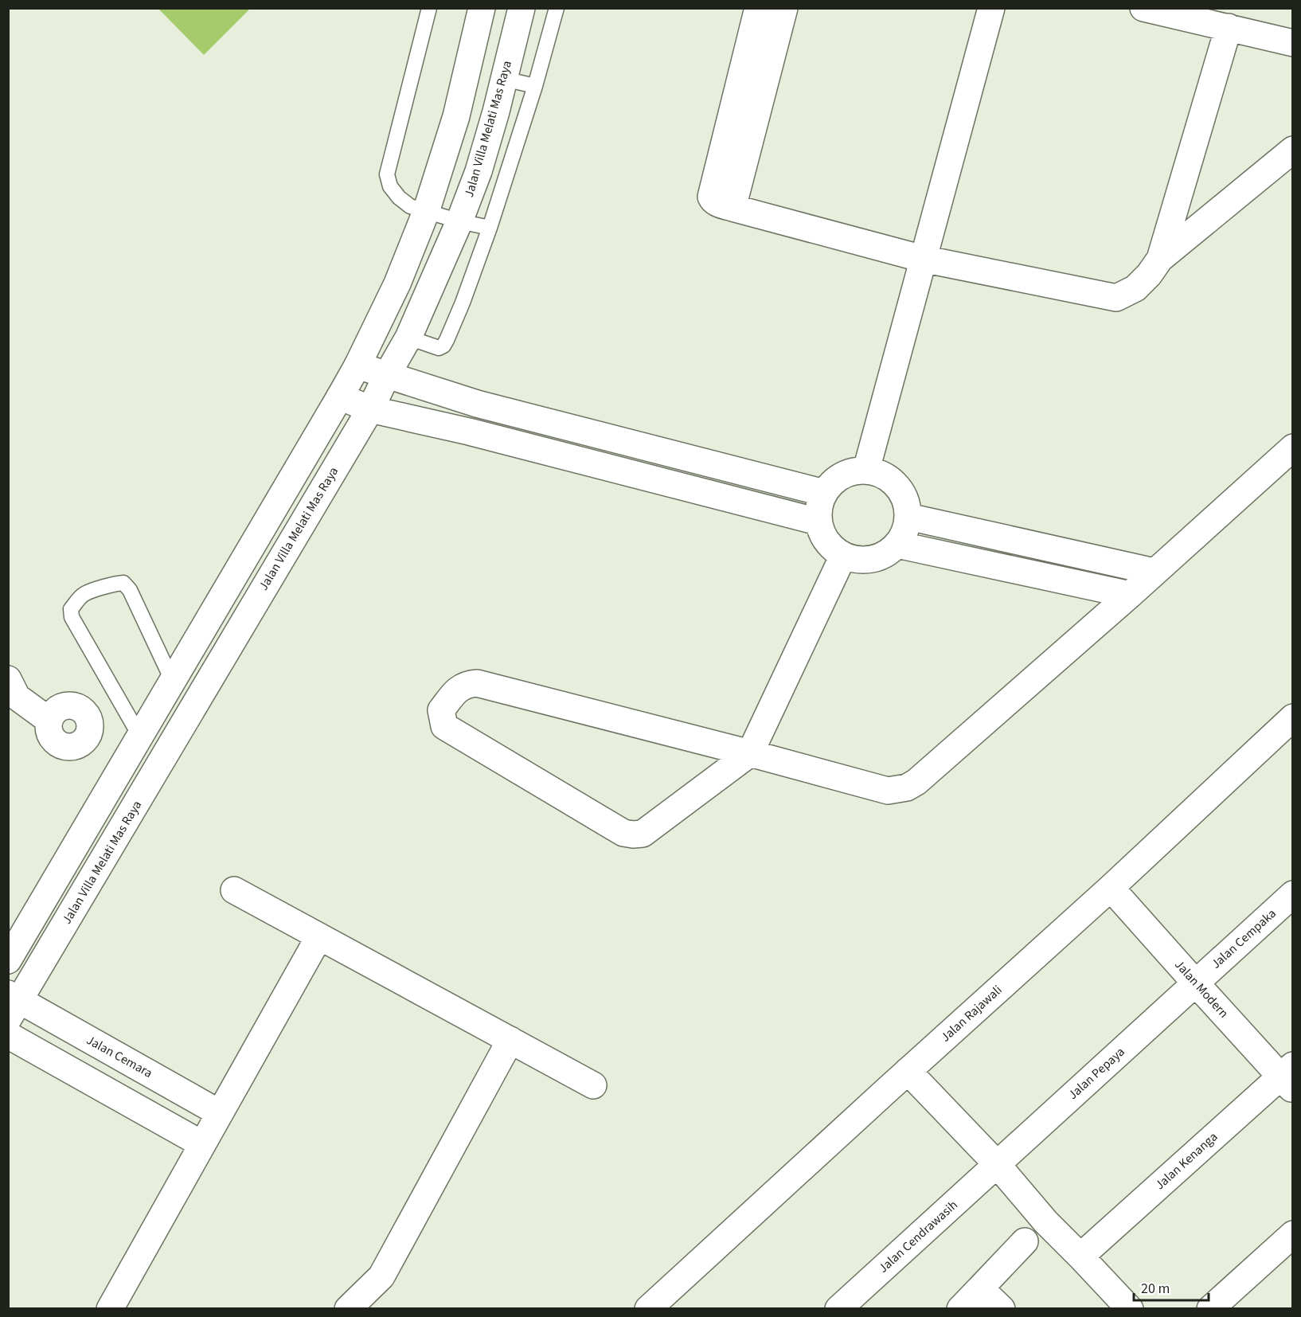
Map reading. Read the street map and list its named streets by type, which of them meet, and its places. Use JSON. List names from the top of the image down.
{
  "streets": {
    "street": [
      "Jalan Villa Melati Mas Raya",
      "Jalan Cempaka",
      "Jalan Modern",
      "Jalan Rajawali",
      "Jalan Cemara",
      "Jalan Pepaya",
      "Jalan Kenanga",
      "Jalan Cendrawasih"
    ]
  },
  "crossings": [
    ["Jalan Villa Melati Mas Raya", "Jalan Cemara"],
    ["Jalan Cempaka", "Jalan Modern"],
    ["Jalan Cempaka", "Jalan Pepaya"],
    ["Jalan Modern", "Jalan Rajawali"],
    ["Jalan Modern", "Jalan Pepaya"],
    ["Jalan Modern", "Jalan Kenanga"],
    ["Jalan Pepaya", "Jalan Cendrawasih"]
  ],
  "scale_bar": "20 m"
}
